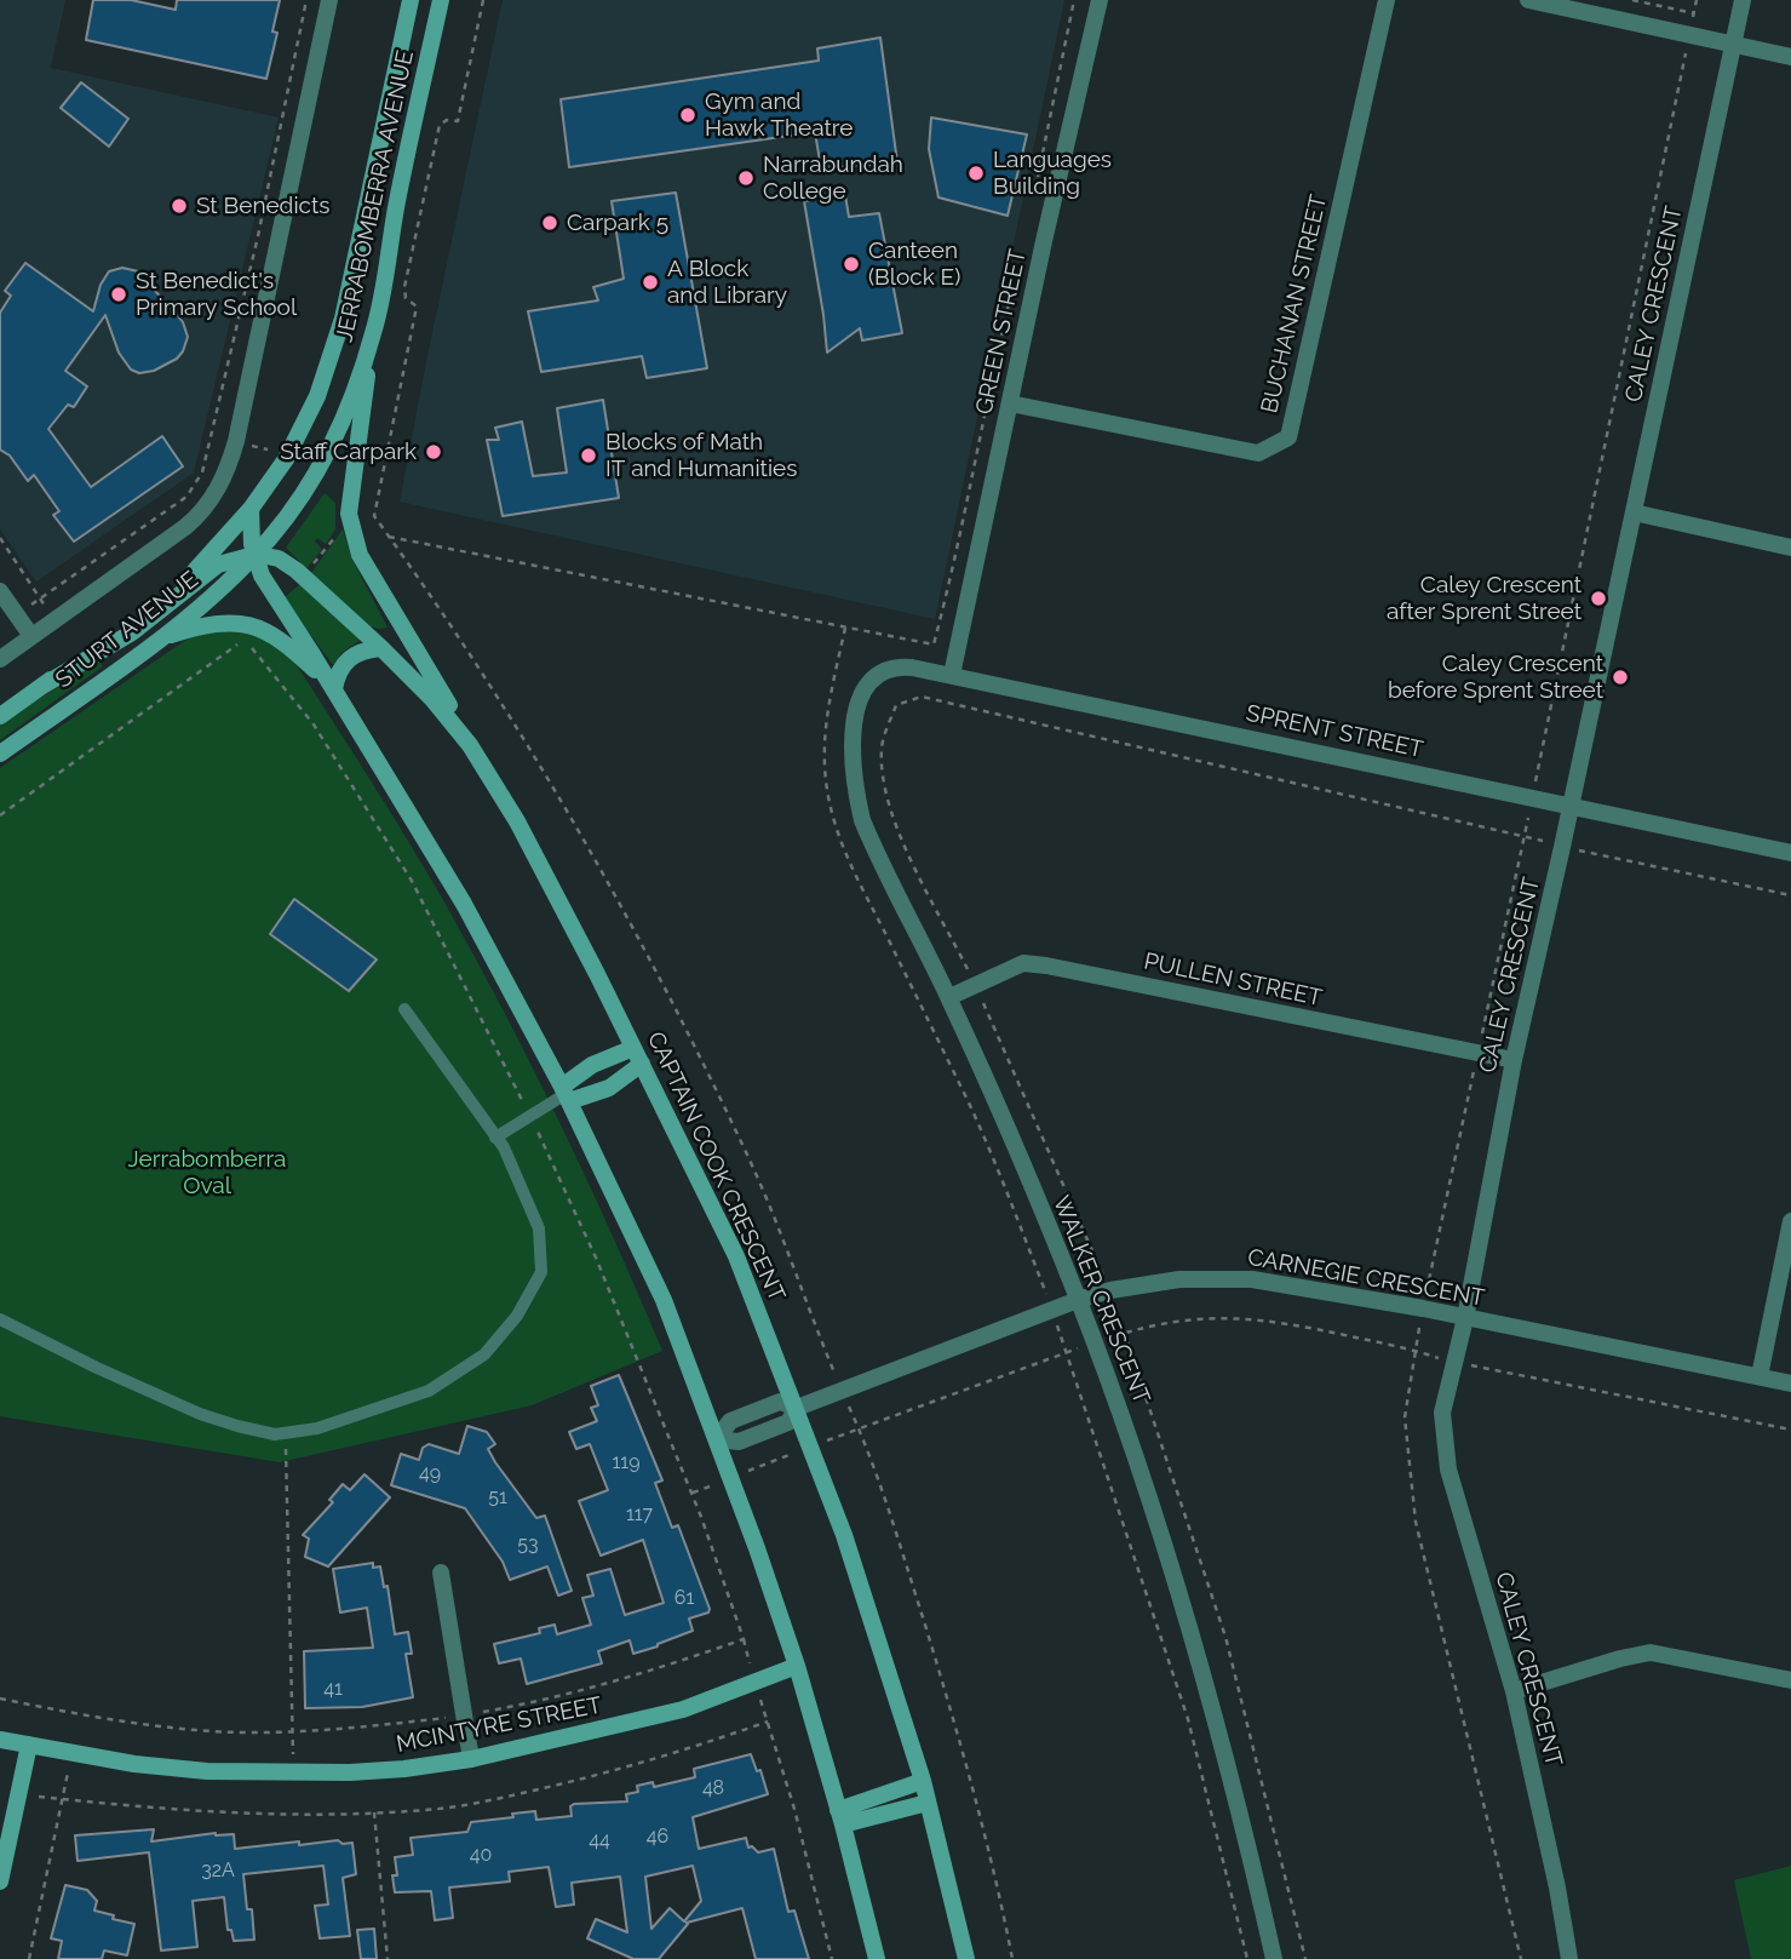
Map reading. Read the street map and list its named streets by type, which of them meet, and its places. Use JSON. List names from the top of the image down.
{
  "streets": {
    "main road": [
      "JERRABOMBERRA AVENUE",
      "STURT AVENUE",
      "CAPTAIN COOK CRESCENT",
      "MCINTYRE STREET"
    ],
    "street": [
      "BUCHANAN STREET",
      "CALEY CRESCENT",
      "GREEN STREET",
      "SPRENT STREET",
      "PULLEN STREET",
      "CARNEGIE CRESCENT",
      "WALKER CRESCENT"
    ]
  },
  "crossings": [
    ["JERRABOMBERRA AVENUE", "STURT AVENUE"],
    ["BUCHANAN STREET", "GREEN STREET"],
    ["CALEY CRESCENT", "SPRENT STREET"],
    ["CALEY CRESCENT", "PULLEN STREET"],
    ["CALEY CRESCENT", "CARNEGIE CRESCENT"],
    ["GREEN STREET", "SPRENT STREET"],
    ["STURT AVENUE", "CAPTAIN COOK CRESCENT"],
    ["SPRENT STREET", "WALKER CRESCENT"],
    ["PULLEN STREET", "WALKER CRESCENT"],
    ["CAPTAIN COOK CRESCENT", "CARNEGIE CRESCENT"],
    ["CARNEGIE CRESCENT", "WALKER CRESCENT"]
  ],
  "parks": ["Jerrabomberra Oval"],
  "places": [
    "Gym and Hawk Theatre",
    "Languages Building",
    "Narrabundah College",
    "St Benedicts",
    "Carpark 5",
    "Canteen (Block E)",
    "A Block and Library",
    "St Benedict's Primary School",
    "Staff Carpark",
    "Blocks of Math IT and Humanities",
    "Caley Crescent after Sprent Street",
    "Caley Crescent before Sprent Street"
  ],
  "house_numbers": [
    "119",
    "49",
    "51",
    "117",
    "53",
    "61",
    "41",
    "48",
    "46",
    "44",
    "40",
    "32A"
  ]
}
